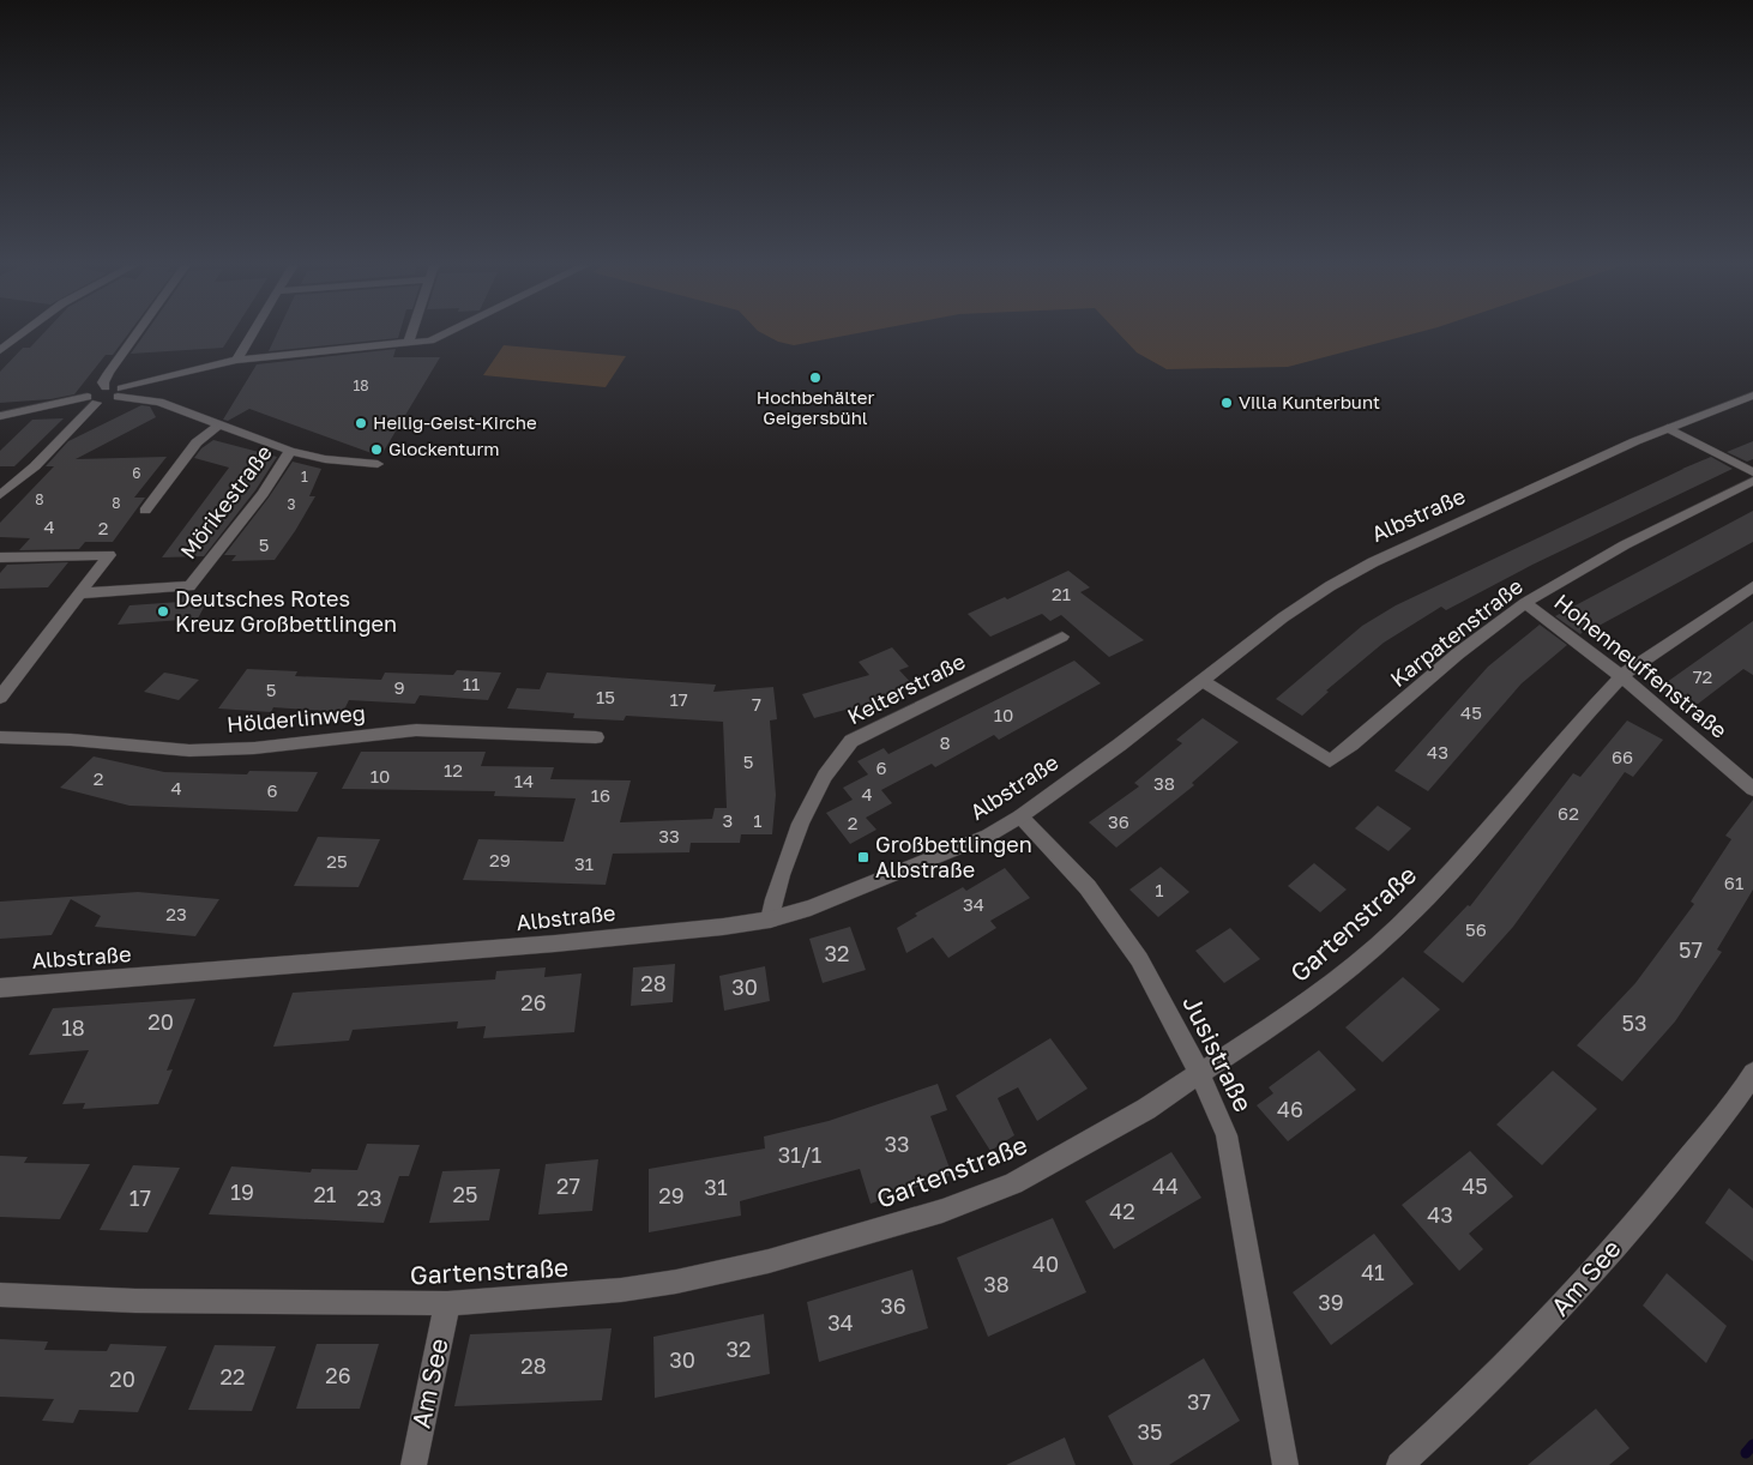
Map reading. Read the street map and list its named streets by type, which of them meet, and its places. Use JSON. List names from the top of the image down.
{
  "streets": {
    "street": [
      "Mörikestraße",
      "Albstraße",
      "Karpatenstraße",
      "Hohenneuffenstraße",
      "Kelterstraße",
      "Hölderlinweg",
      "Gartenstraße",
      "Jusistraße",
      "Am See"
    ]
  },
  "crossings": [
    ["Albstraße", "Karpatenstraße"],
    ["Albstraße", "Kelterstraße"],
    ["Albstraße", "Jusistraße"],
    ["Karpatenstraße", "Hohenneuffenstraße"],
    ["Hohenneuffenstraße", "Gartenstraße"],
    ["Gartenstraße", "Jusistraße"],
    ["Gartenstraße", "Am See"]
  ],
  "places": {
    "other": [
      "Hochbehälter Geigersbühl",
      "Villa Kunterbunt",
      "Heilig-Geist-Kirche",
      "Glockenturm",
      "Deutsches Rotes Kreuz Großbettlingen"
    ],
    "transit": ["Großbettlingen Albstraße"]
  },
  "house_numbers": [
    "18",
    "6",
    "1",
    "8",
    "8",
    "3",
    "4",
    "2",
    "5",
    "21",
    "72",
    "11",
    "9",
    "5",
    "15",
    "17",
    "7",
    "45",
    "10",
    "8",
    "43",
    "66",
    "5",
    "6",
    "12",
    "10",
    "2",
    "14",
    "38",
    "4",
    "6",
    "4",
    "16",
    "62",
    "3",
    "1",
    "36",
    "2",
    "33",
    "29",
    "25",
    "31",
    "61",
    "1",
    "34",
    "23",
    "56",
    "57",
    "32",
    "28",
    "30",
    "26",
    "20",
    "53",
    "18",
    "46",
    "33",
    "31/1",
    "27",
    "44",
    "45",
    "31",
    "19",
    "21",
    "25",
    "29",
    "17",
    "23",
    "42",
    "43",
    "40",
    "41",
    "38",
    "39",
    "36",
    "34",
    "32",
    "30",
    "28",
    "26",
    "22",
    "20",
    "37",
    "35"
  ]
}
